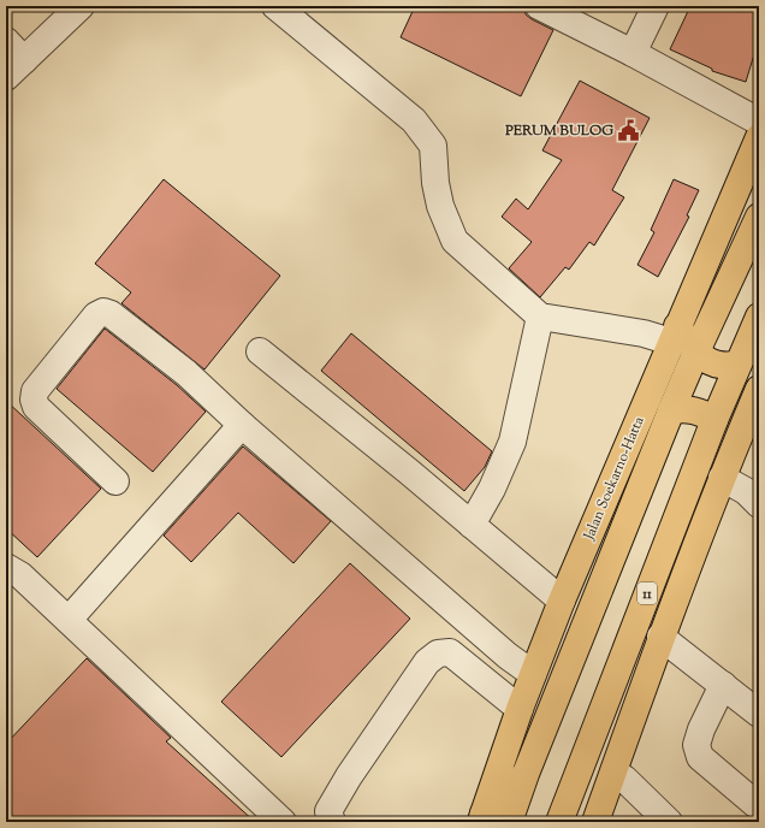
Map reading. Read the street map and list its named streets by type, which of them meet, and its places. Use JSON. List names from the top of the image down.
{
  "streets": {
    "main road": ["Jalan Soekarno-Hatta", "11"]
  },
  "places": {
    "public building": ["PERUM BULOG"]
  }
}
